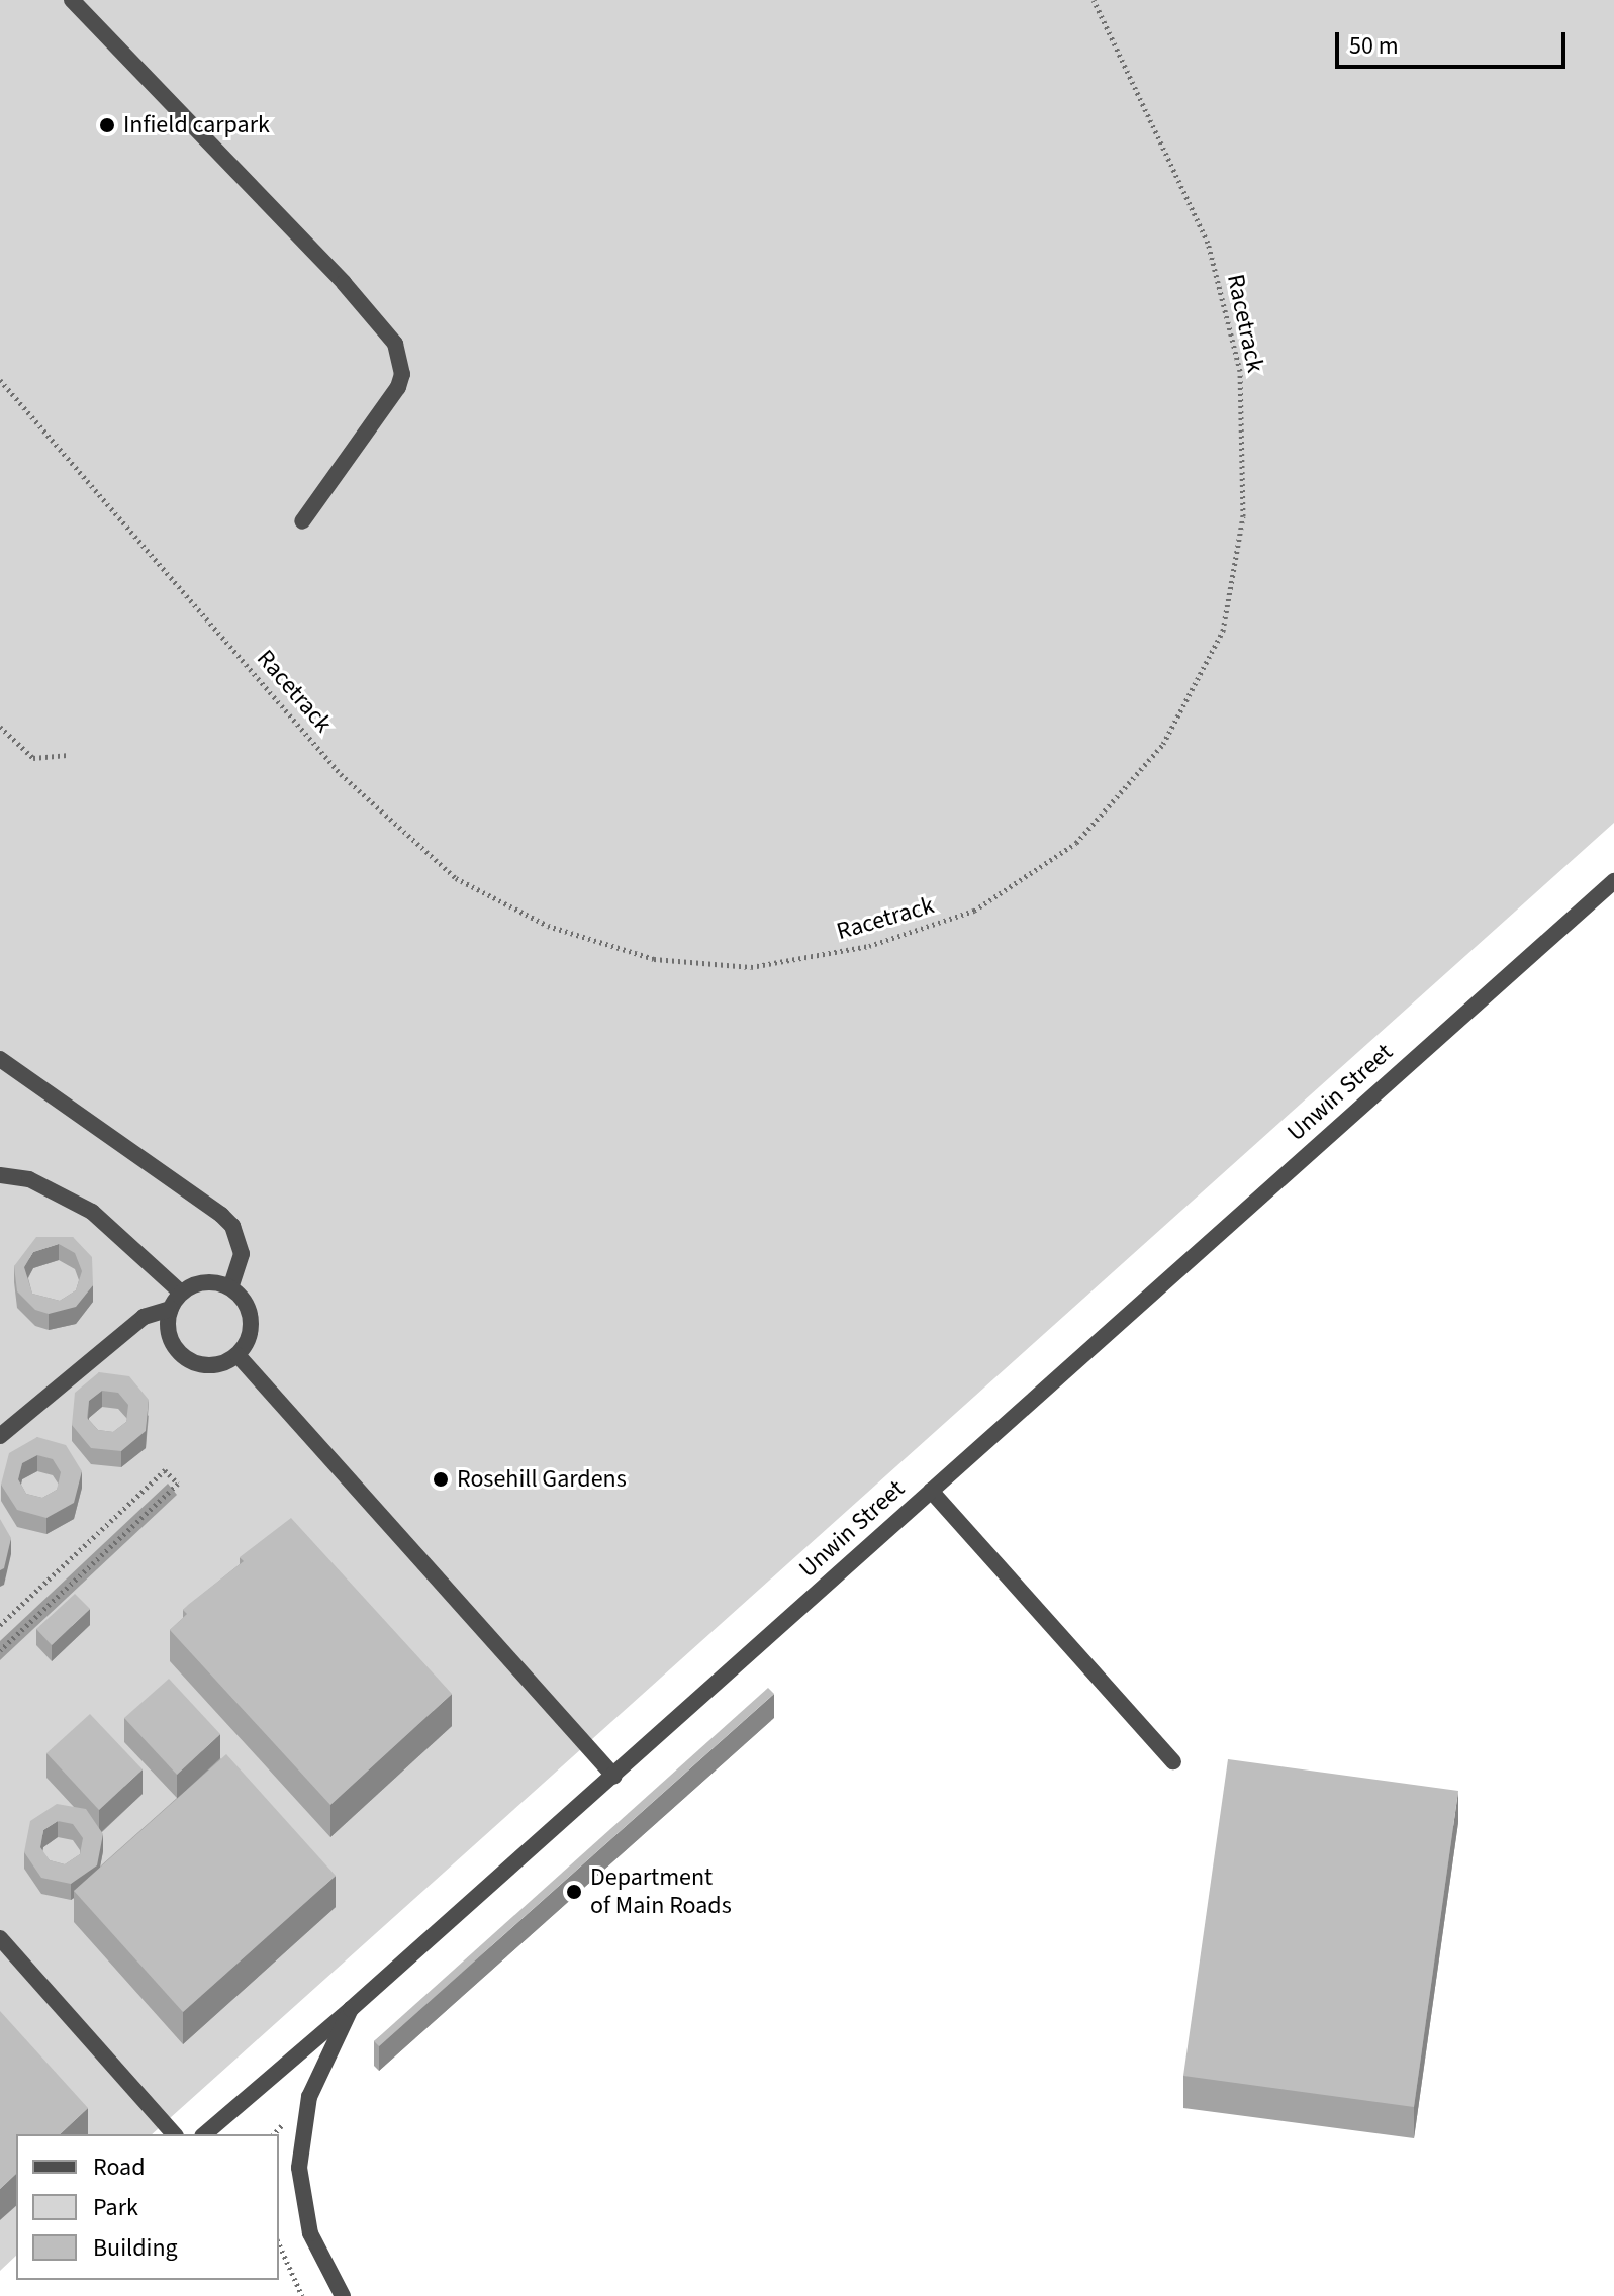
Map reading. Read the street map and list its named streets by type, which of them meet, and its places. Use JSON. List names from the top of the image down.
{
  "streets": {
    "street": ["Unwin Street"],
    "path": ["Racetrack"]
  },
  "places": ["Infield carpark", "Rosehill Gardens", "Department of Main Roads"],
  "legend": ["Road", "Park", "Building"],
  "scale_bar": "50 m"
}
